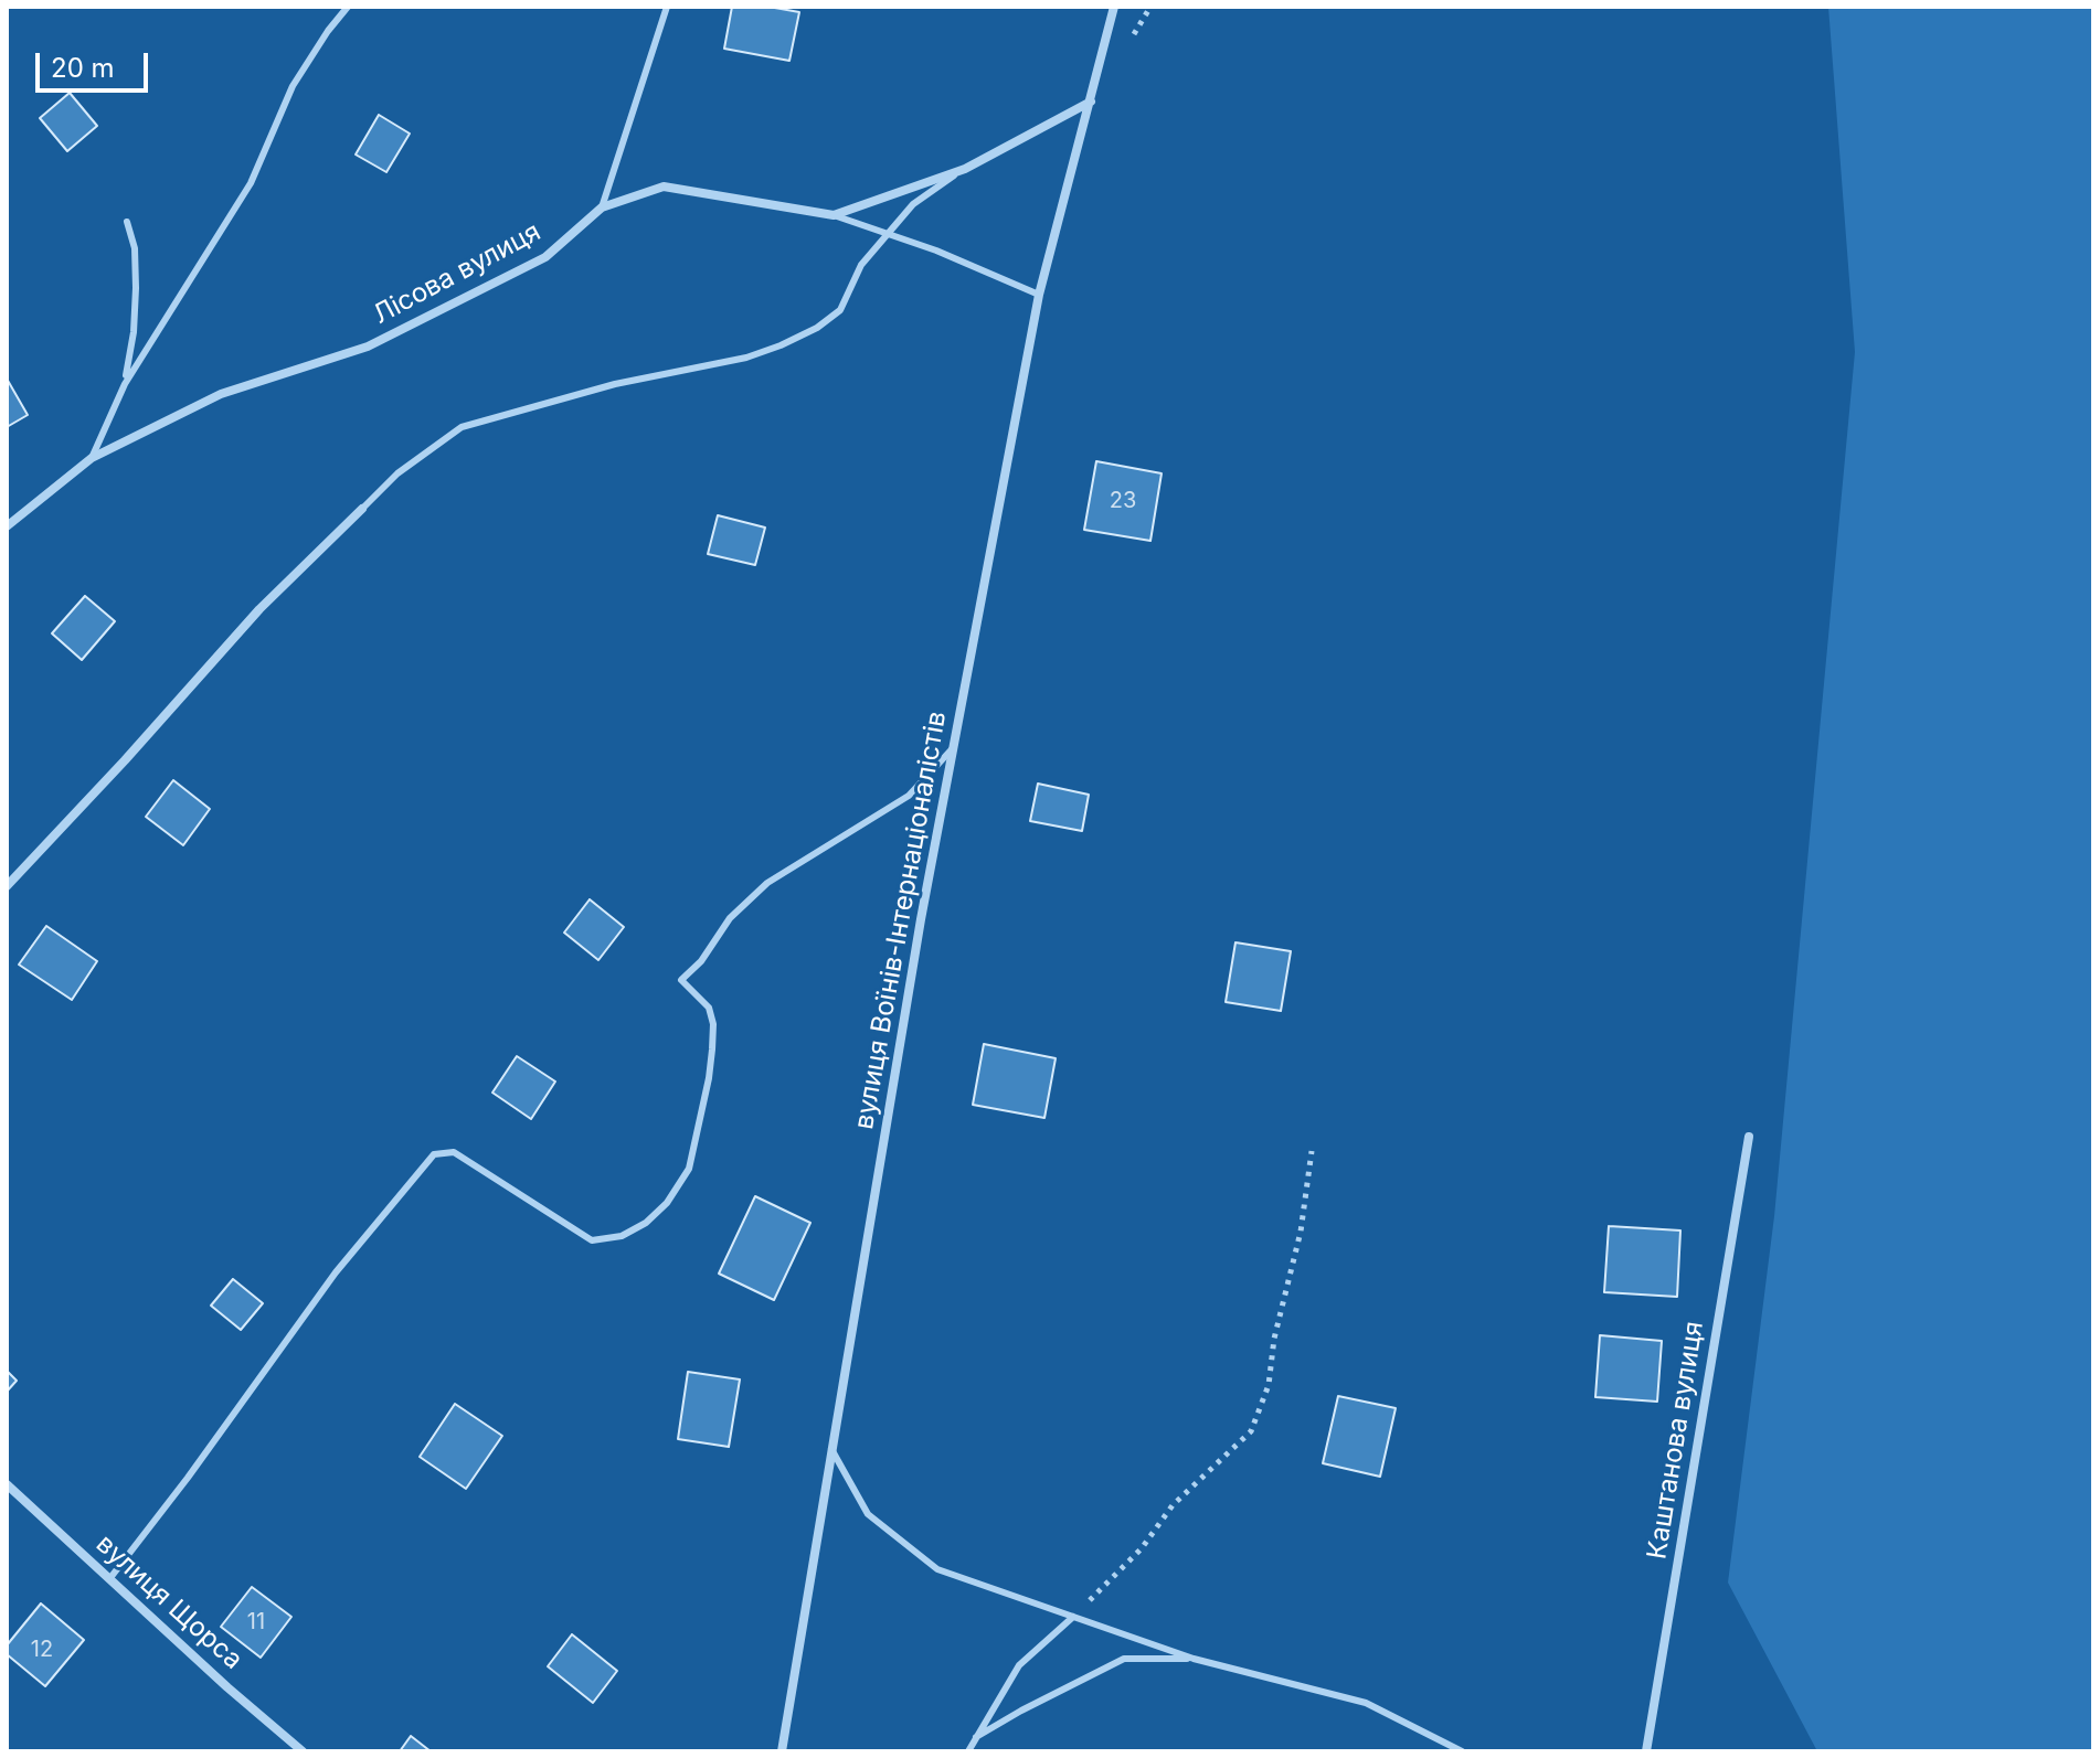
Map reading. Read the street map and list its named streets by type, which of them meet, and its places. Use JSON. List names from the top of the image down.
{
  "streets": {
    "street": [
      "Лісова вулиця",
      "вулиця Воїнів-Інтернаціоналістів",
      "Каштанова вулиця",
      "вулиця Щорса"
    ]
  },
  "crossings": [
    ["Лісова вулиця", "вулиця Воїнів-Інтернаціоналістів"]
  ],
  "house_numbers": ["23", "11", "12"],
  "scale_bar": "20 m"
}
